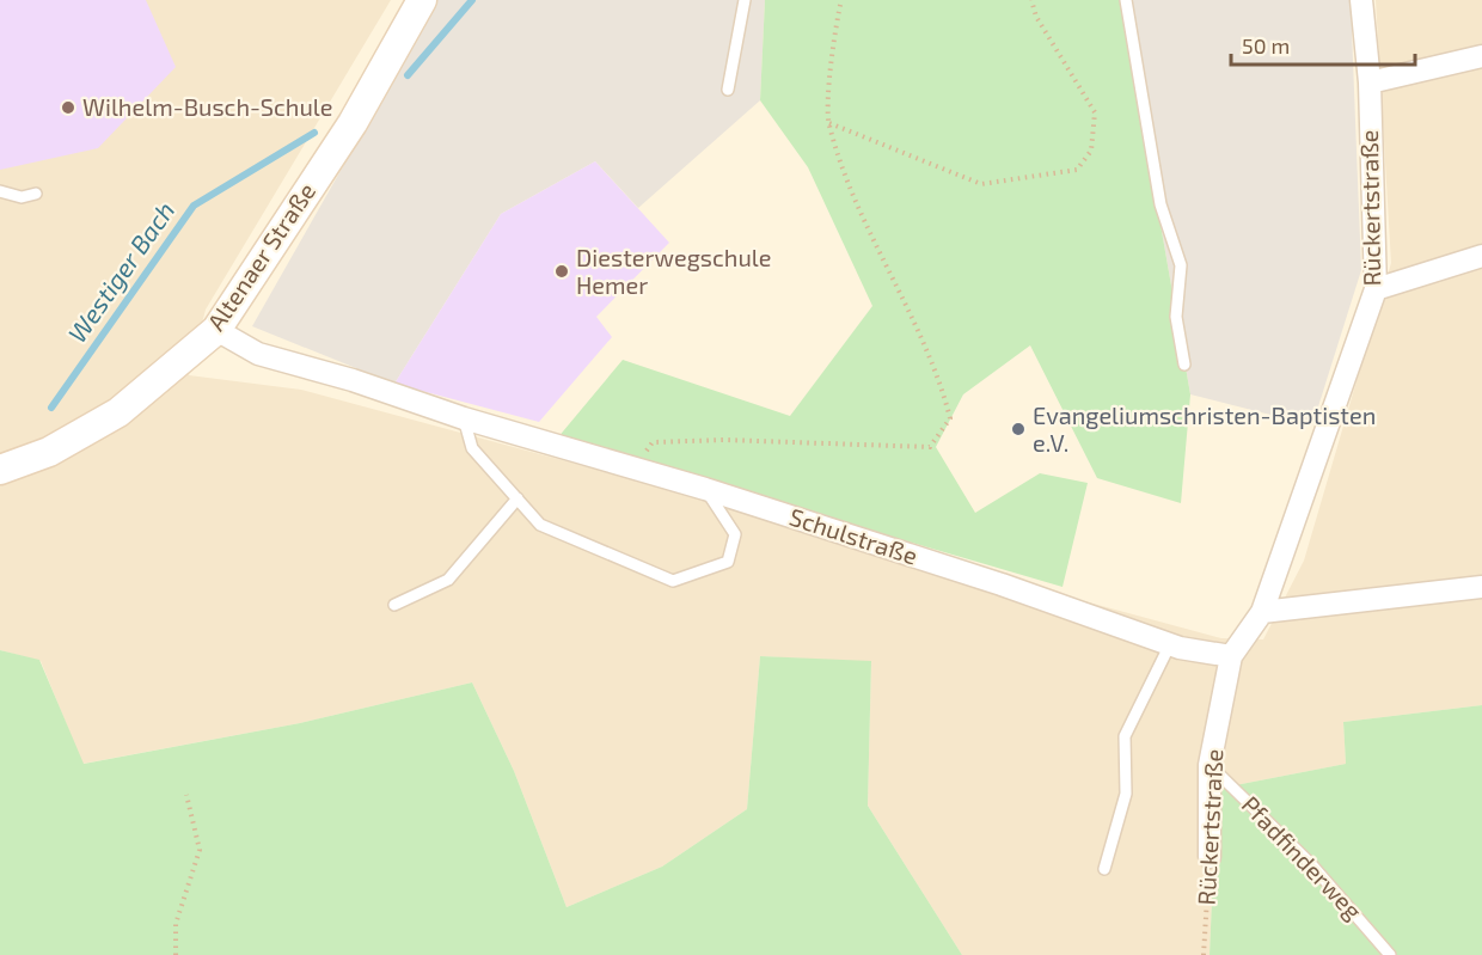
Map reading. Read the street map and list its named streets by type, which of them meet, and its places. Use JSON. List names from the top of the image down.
{
  "streets": {
    "main road": ["Altenaer Straße"],
    "street": ["Rückertstraße", "Schulstraße"],
    "lane": ["Pfadfinderweg"]
  },
  "crossings": [
    ["Rückertstraße", "Schulstraße"],
    ["Rückertstraße", "Pfadfinderweg"],
    ["Altenaer Straße", "Schulstraße"]
  ],
  "water": ["Westiger Bach"],
  "places": ["Wilhelm-Busch-Schule", "Diesterwegschule Hemer", "Evangeliumschristen-Baptisten e.V."],
  "scale_bar": "50 m"
}
